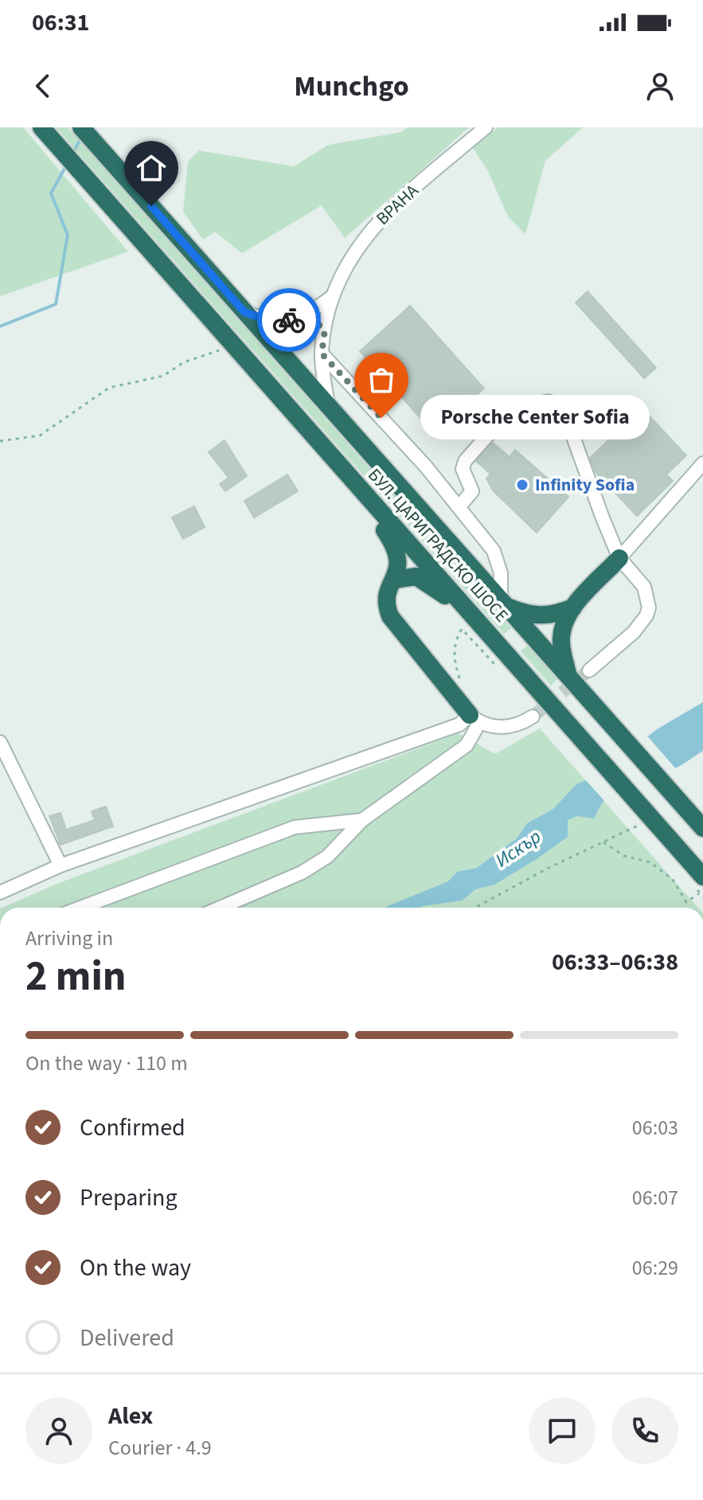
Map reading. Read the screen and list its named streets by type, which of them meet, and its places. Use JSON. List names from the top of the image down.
{
  "streets": {
    "highway": ["БУЛ. ЦАРИГРАДСКО ШОСЕ"],
    "street": ["ВРАНА"]
  },
  "water": ["Искър"],
  "places": ["Porsche Center Sofia", "Infinity Sofia"],
  "page": {
    "status": "06:31",
    "header": "Munchgo",
    "bubble": "Porsche Center Sofia",
    "heading": ["2 min", "Arriving in", "06:33–06:38"],
    "panel": ["Alex", "Courier · 4.9"],
    "bar": "On the way · 110 m",
    "list": [
      ["Confirmed", "06:03"],
      ["Preparing", "06:07"],
      ["On the way", "06:29"],
      "Delivered"
    ]
  }
}
